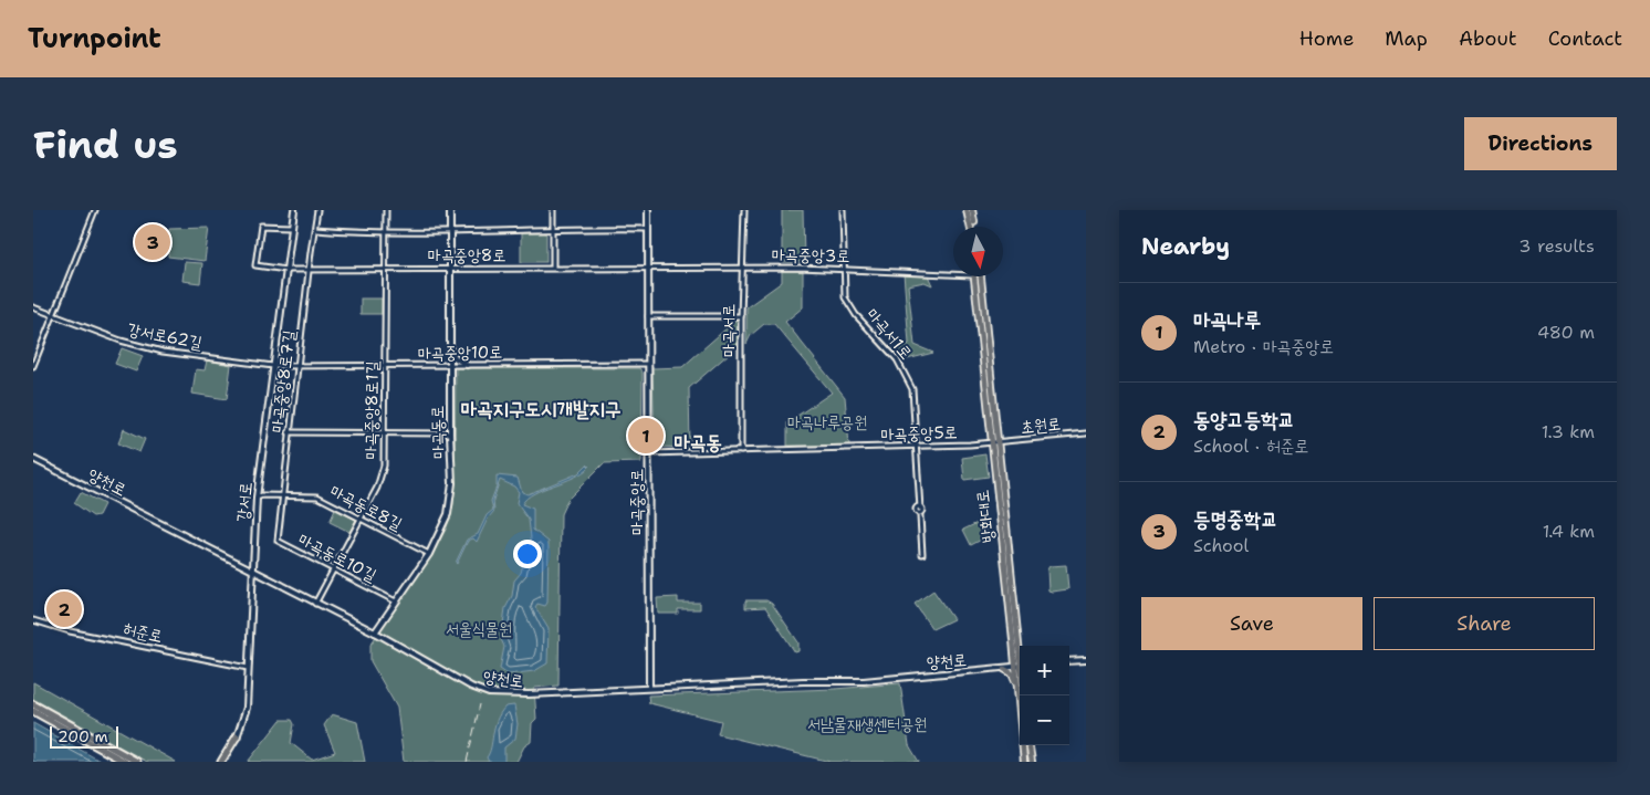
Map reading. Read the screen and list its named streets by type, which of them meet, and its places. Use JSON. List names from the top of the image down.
{
  "streets": {
    "main road": [
      "마곡동로",
      "양천로",
      "강서로",
      "마곡중앙로",
      "방화대로"
    ],
    "street": [
      "마곡중앙8로",
      "마곡중앙3로",
      "마곡서로",
      "마곡서1로",
      "강서로62길",
      "마곡중앙10로",
      "마곡중앙8로7길",
      "마곡중앙8로1길",
      "초원로",
      "마곡중앙5로",
      "마곡동로8길",
      "마곡동로10길",
      "허준로"
    ]
  },
  "crossings": [
    ["마곡중앙8로", "마곡중앙3로"],
    ["마곡중앙8로", "마곡중앙8로7길"],
    ["마곡중앙8로", "마곡중앙8로1길"],
    ["마곡중앙8로", "마곡동로"],
    ["마곡중앙8로", "강서로"],
    ["마곡중앙8로", "마곡중앙로"],
    ["마곡중앙3로", "마곡서로"],
    ["마곡중앙3로", "마곡서1로"],
    ["마곡중앙3로", "마곡중앙로"],
    ["마곡서로", "마곡중앙5로"],
    ["마곡서1로", "마곡중앙5로"],
    ["강서로62길", "마곡중앙10로"],
    ["강서로62길", "강서로"],
    ["마곡중앙10로", "마곡중앙8로7길"],
    ["마곡중앙10로", "마곡중앙8로1길"],
    ["마곡중앙10로", "마곡동로"],
    ["마곡중앙10로", "강서로"],
    ["마곡중앙10로", "마곡중앙로"],
    ["마곡중앙8로7길", "마곡동로8길"],
    ["마곡중앙8로7길", "마곡동로10길"],
    ["마곡중앙8로1길", "양천로"],
    ["마곡중앙8로1길", "마곡동로8길"],
    ["마곡중앙8로1길", "마곡동로10길"],
    ["초원로", "마곡중앙5로"],
    ["초원로", "방화대로"],
    ["마곡동로", "양천로"],
    ["마곡동로", "마곡동로8길"],
    ["마곡동로", "마곡동로10길"],
    ["마곡중앙5로", "마곡중앙로"],
    ["마곡중앙5로", "방화대로"],
    ["양천로", "강서로"],
    ["양천로", "마곡중앙로"],
    ["양천로", "방화대로"],
    ["강서로", "마곡동로8길"],
    ["강서로", "허준로"],
    ["마곡동로8길", "마곡동로10길"]
  ],
  "districts": ["마곡지구도시개발지구", "마곡동"],
  "parks": ["마곡나루공원", "서울식물원", "서남물재생센터공원"],
  "scale_bar": "200 m",
  "north": "bottom",
  "page": {
    "header": "Turnpoint",
    "nav": [
      "Home",
      "Map",
      "About",
      "Contact"
    ],
    "buttons": [
      "Directions",
      ["Save", "Share"]
    ],
    "title": "Find us",
    "heading": ["Nearby", "3 results"],
    "pins": ["3", "1", "2"],
    "list": [
      {
        "mark": "1",
        "name": "마곡나루",
        "note": "Metro · 마곡중앙로",
        "value": "480 m"
      },
      {
        "mark": "2",
        "name": "동양고등학교",
        "note": "School · 허준로",
        "value": "1.3 km"
      },
      {
        "mark": "3",
        "name": "등명중학교",
        "note": "School",
        "value": "1.4 km"
      }
    ],
    "map_buttons": ["+", "−"],
    "scale": "200 m"
  }
}
